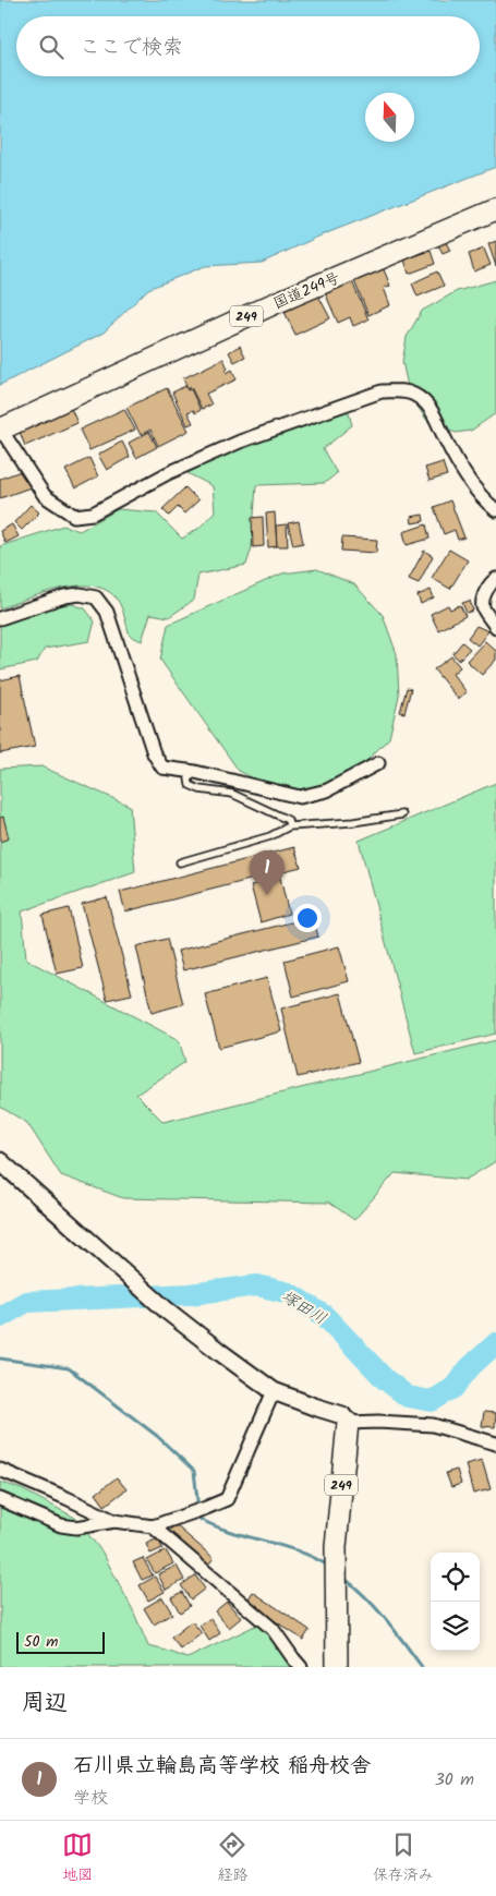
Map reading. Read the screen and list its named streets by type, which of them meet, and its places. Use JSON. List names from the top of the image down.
{
  "streets": {
    "highway": ["国道249号", "249"]
  },
  "water": ["塚田川"],
  "scale_bar": "50 m",
  "north": "top",
  "page": {
    "search": "ここで検索",
    "pins": "1",
    "scale": "50 m",
    "heading": "周辺",
    "list": [
      {
        "mark": "1",
        "name": "石川県立輪島高等学校 稲舟校舎",
        "note": "学校",
        "value": "30 m"
      }
    ],
    "nav": ["地図", "経路", "保存済み"]
  }
}
